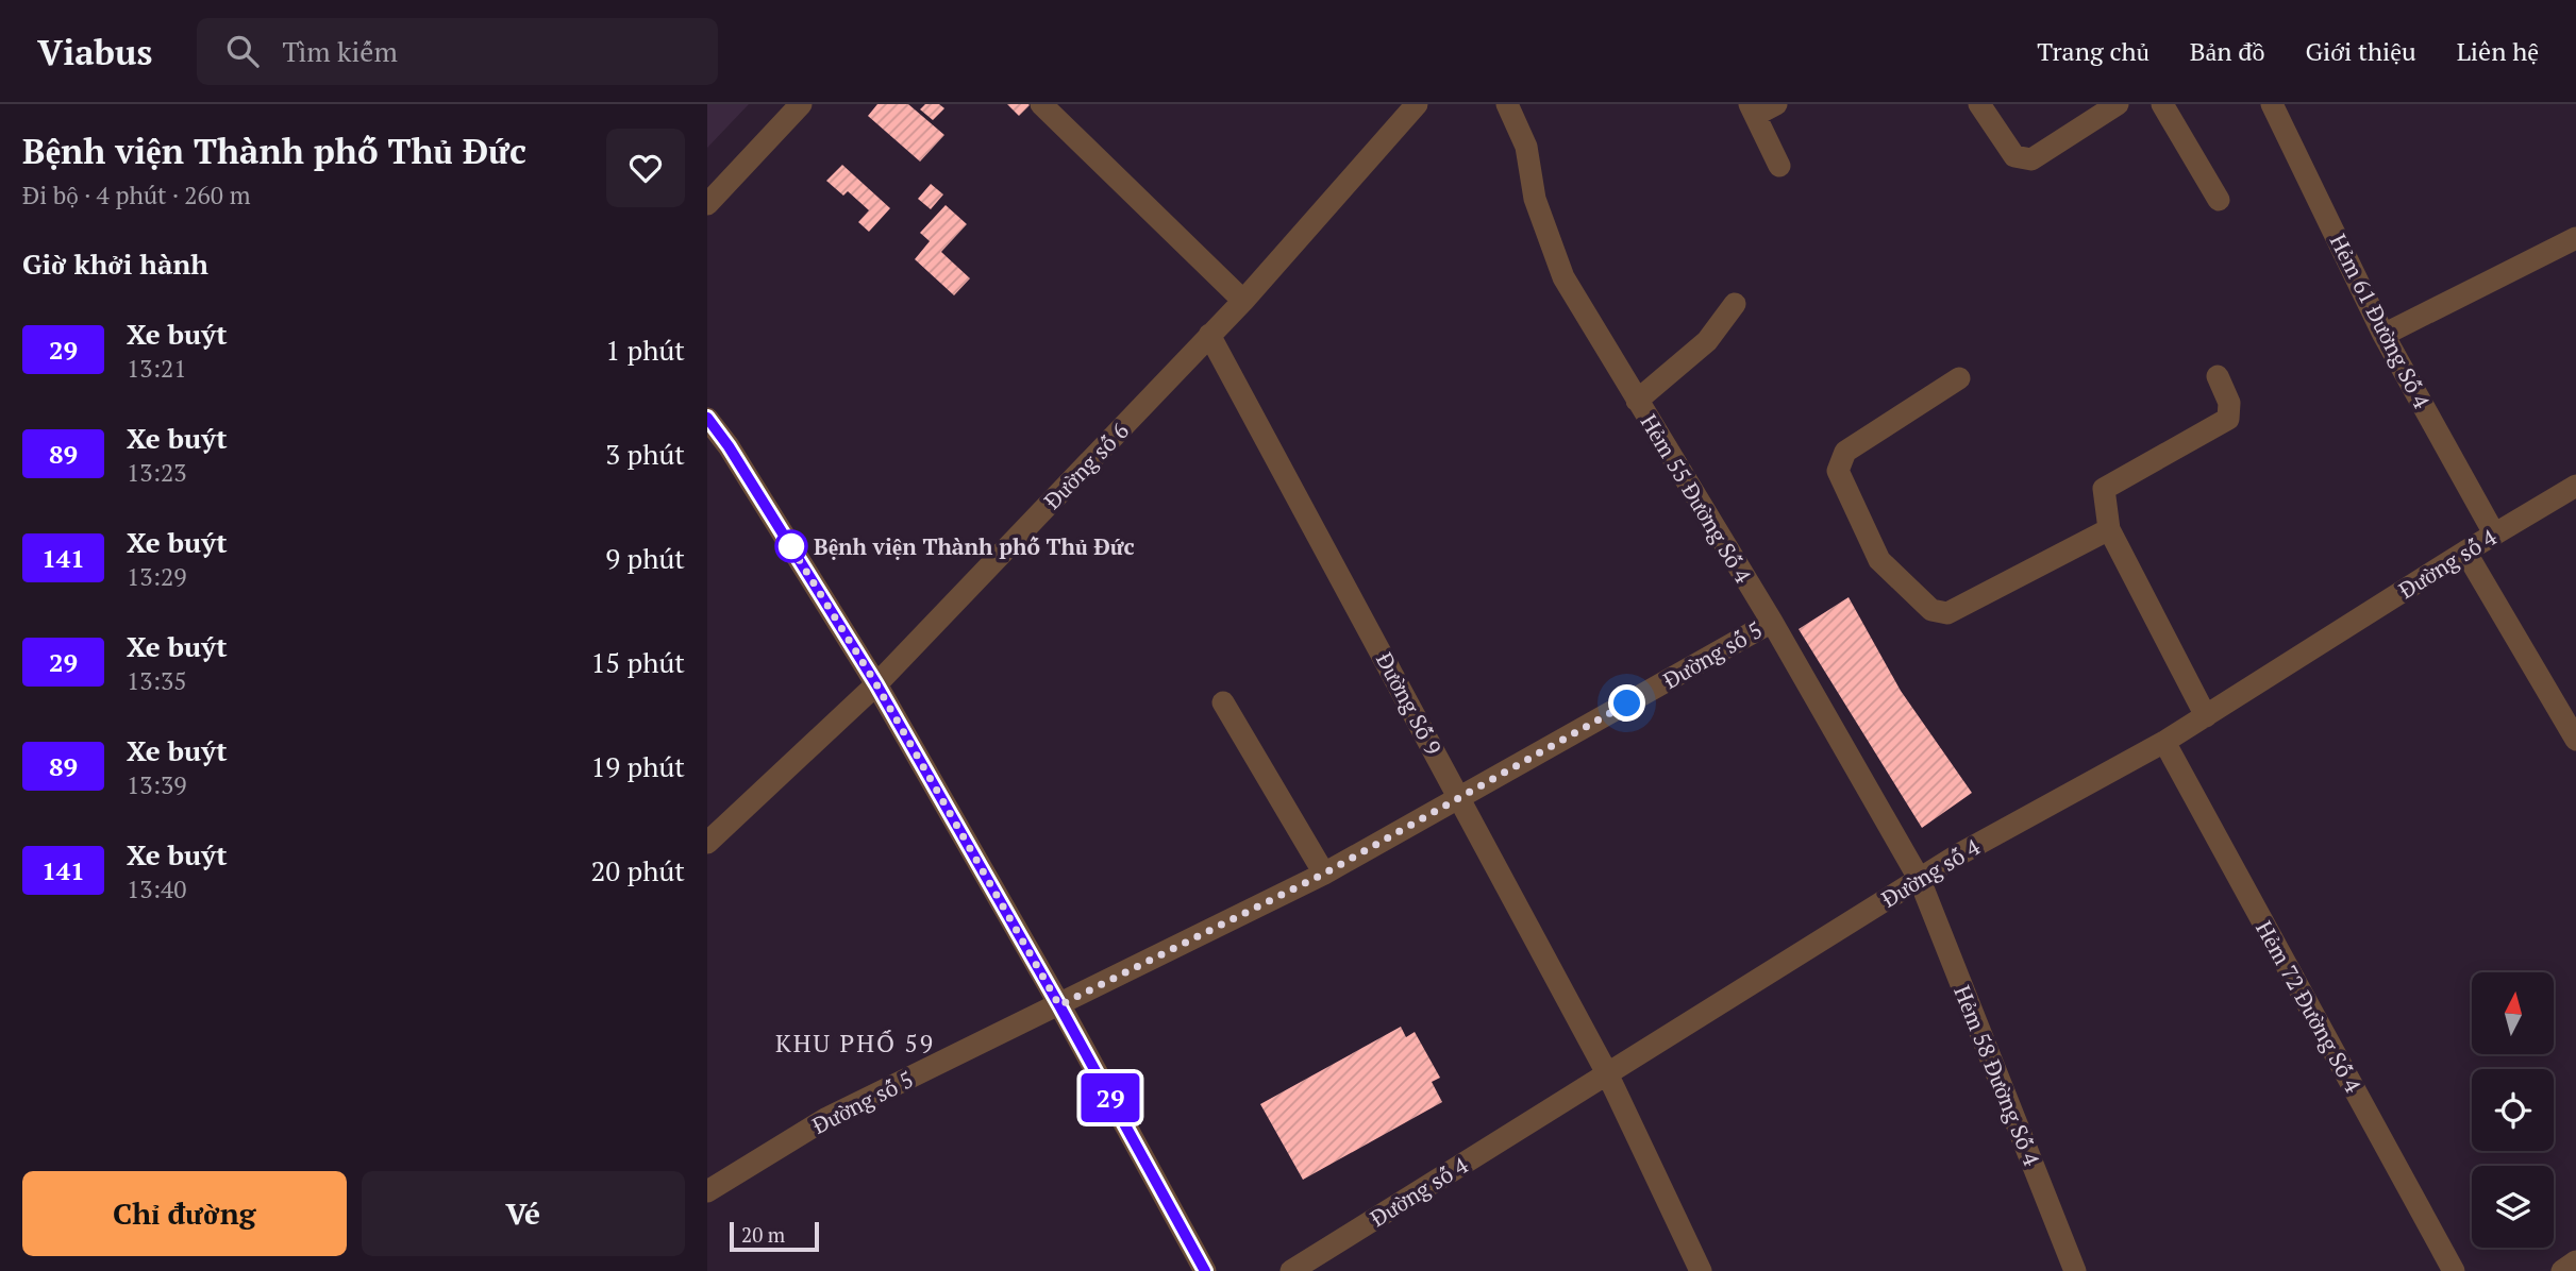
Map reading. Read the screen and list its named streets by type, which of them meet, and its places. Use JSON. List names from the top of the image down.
{
  "streets": {
    "street": [
      "Hẻm 61 Đường Số 4",
      "Đường số 6",
      "Hẻm 55 Đường Số 4",
      "Đường số 4",
      "Đường số 5",
      "Đường Số 9",
      "Hẻm 72 Đường Số 4",
      "Hẻm 58 Đường Số 4"
    ]
  },
  "crossings": [
    ["Hẻm 61 Đường Số 4", "Đường số 4"],
    ["Đường số 6", "Đường Số 9"],
    ["Hẻm 55 Đường Số 4", "Đường số 4"],
    ["Hẻm 55 Đường Số 4", "Đường số 5"],
    ["Hẻm 55 Đường Số 4", "Hẻm 58 Đường Số 4"],
    ["Đường số 4", "Đường Số 9"],
    ["Đường số 4", "Hẻm 72 Đường Số 4"],
    ["Đường số 4", "Hẻm 58 Đường Số 4"],
    ["Đường số 5", "Đường Số 9"]
  ],
  "districts": ["KHU PHỐ 59"],
  "places": ["Bệnh viện Thành phố Thủ Đức"],
  "lines": ["bus line 29"],
  "scale_bar": "20 m",
  "north": "top",
  "page": {
    "header": "Viabus",
    "search": "Tìm kiếm",
    "nav": [
      "Trang chủ",
      "Bản đồ",
      "Giới thiệu",
      "Liên hệ"
    ],
    "heading": [
      ["Bệnh viện Thành phố Thủ Đức", "Đi bộ · 4 phút · 260 m"],
      "Giờ khởi hành"
    ],
    "on_map": "29",
    "list": [
      {
        "mark": "29",
        "name": "Xe buýt",
        "note": "13:21",
        "value": "1 phút"
      },
      {
        "mark": "89",
        "name": "Xe buýt",
        "note": "13:23",
        "value": "3 phút"
      },
      {
        "mark": "141",
        "name": "Xe buýt",
        "note": "13:29",
        "value": "9 phút"
      },
      {
        "mark": "29",
        "name": "Xe buýt",
        "note": "13:35",
        "value": "15 phút"
      },
      {
        "mark": "89",
        "name": "Xe buýt",
        "note": "13:39",
        "value": "19 phút"
      },
      {
        "mark": "141",
        "name": "Xe buýt",
        "note": "13:40",
        "value": "20 phút"
      }
    ],
    "buttons": ["Chỉ đường", "Vé"],
    "scale": "20 m"
  }
}
